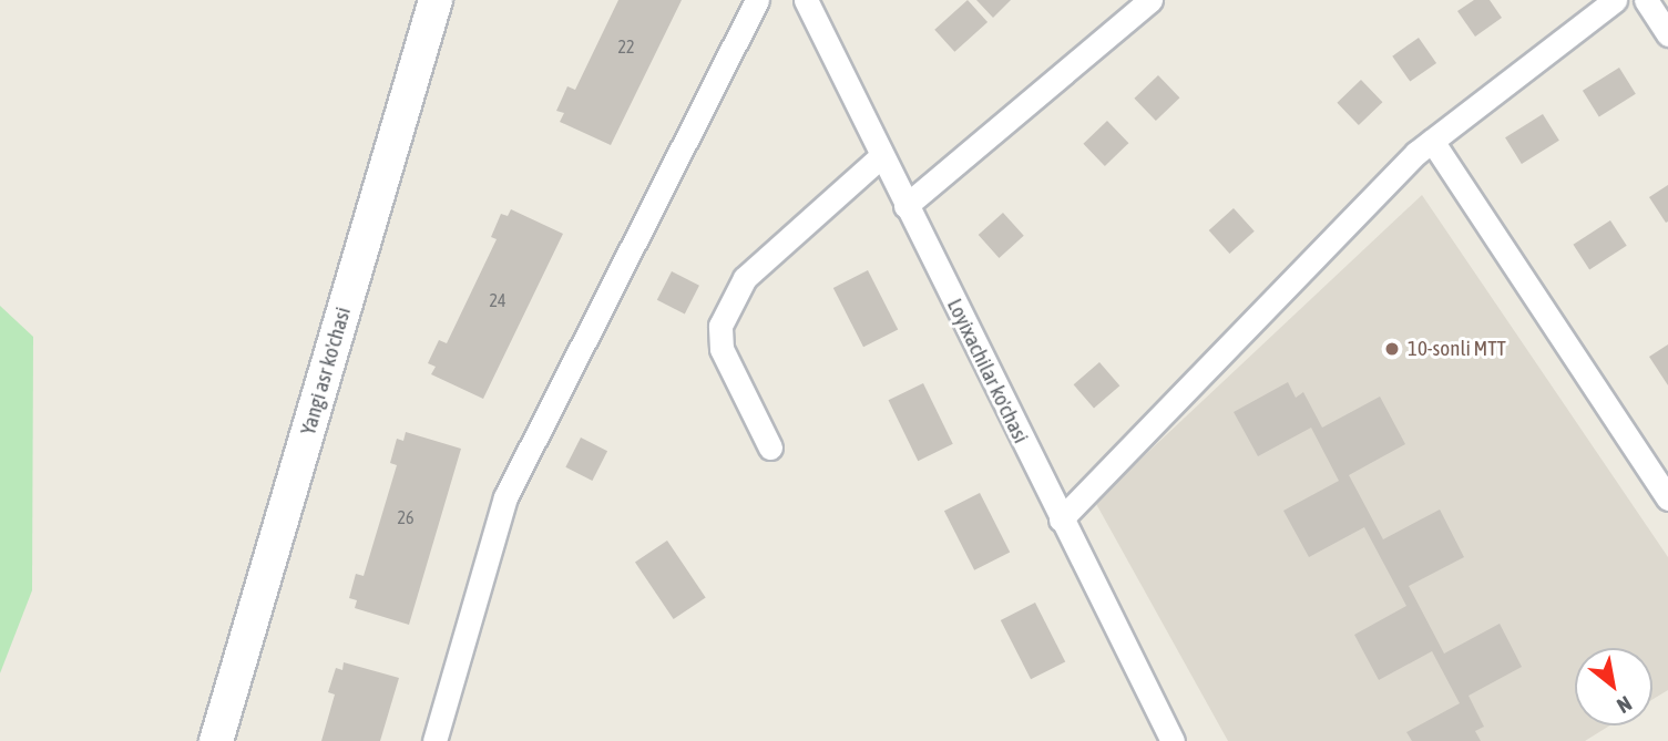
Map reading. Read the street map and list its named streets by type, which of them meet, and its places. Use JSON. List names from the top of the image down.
{
  "streets": {
    "street": ["Yangi asr ko'chasi", "Loyixachilar ko'chasi"]
  },
  "places": ["10-sonli MTT"],
  "house_numbers": ["22", "24", "26"],
  "north": "bottom right"
}
